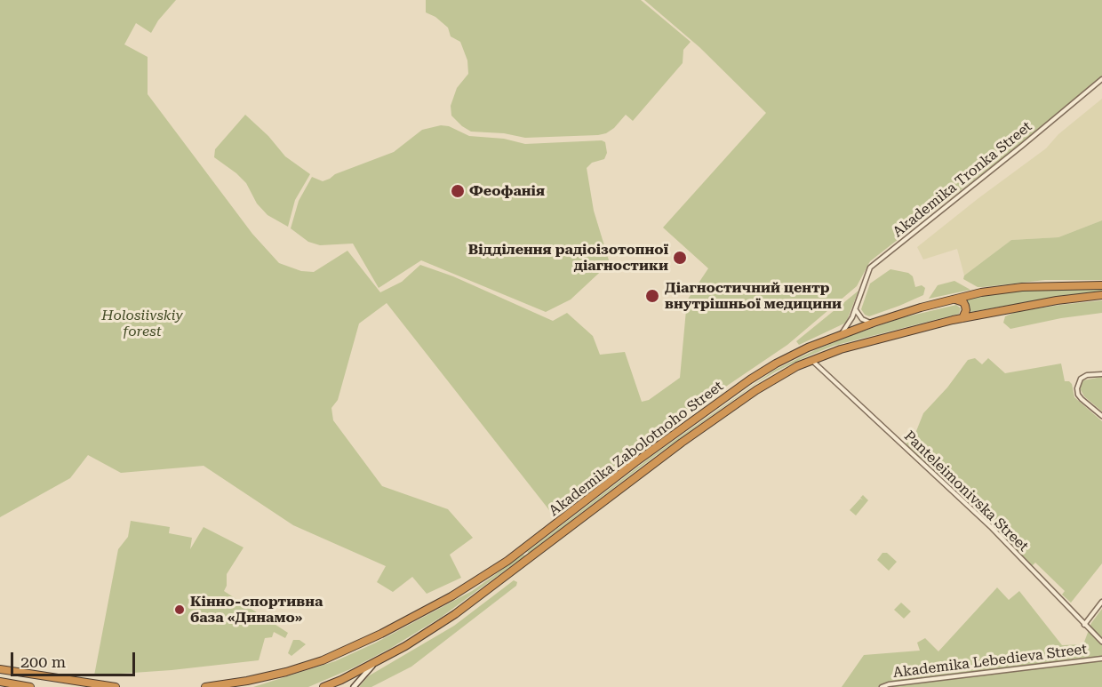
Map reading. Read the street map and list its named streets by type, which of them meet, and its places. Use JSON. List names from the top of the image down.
{
  "streets": {
    "highway": ["Akademika Zabolotnoho Street"],
    "street": ["Akademika Tronka Street", "Panteleimonivska Street", "Akademika Lebedieva Street"]
  },
  "crossings": [
    ["Akademika Tronka Street", "Akademika Zabolotnoho Street"],
    ["Akademika Zabolotnoho Street", "Panteleimonivska Street"],
    ["Panteleimonivska Street", "Akademika Lebedieva Street"]
  ],
  "parks": ["Holosiivskiy forest"],
  "places": [
    "Феофанія",
    "Відділення радіоізотопної діагностики",
    "Діагностичний центр внутрішньої медицини",
    "Кінно-спортивна база «Динамо»"
  ],
  "scale_bar": "200 m"
}
